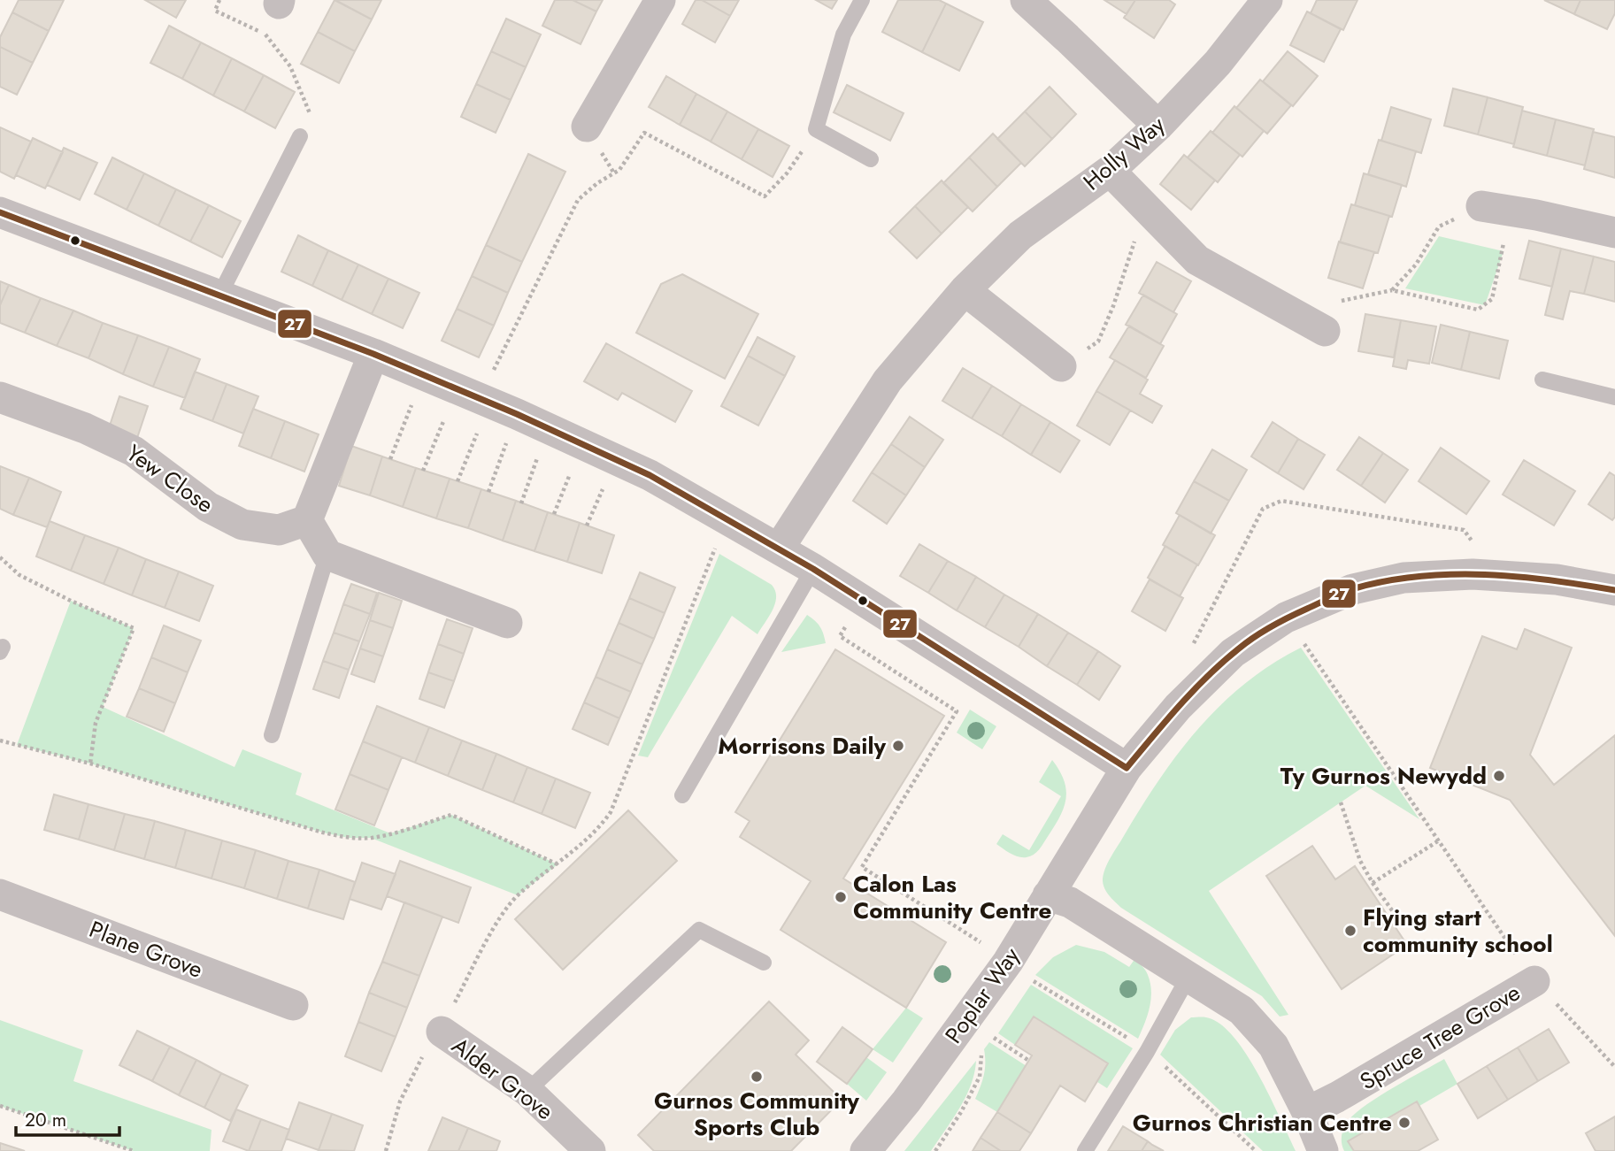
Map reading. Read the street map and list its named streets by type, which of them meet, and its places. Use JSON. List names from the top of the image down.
{
  "streets": {
    "street": [
      "Holly Way",
      "Yew Close",
      "Plane Grove",
      "Poplar Way",
      "Spruce Tree Grove",
      "Alder Grove"
    ]
  },
  "places": [
    "Morrisons Daily",
    "Ty Gurnos Newydd",
    "Calon Las Community Centre",
    "Flying start community school",
    "Gurnos Community Sports Club",
    "Gurnos Christian Centre"
  ],
  "lines": ["transit line 27"],
  "scale_bar": "20 m"
}
